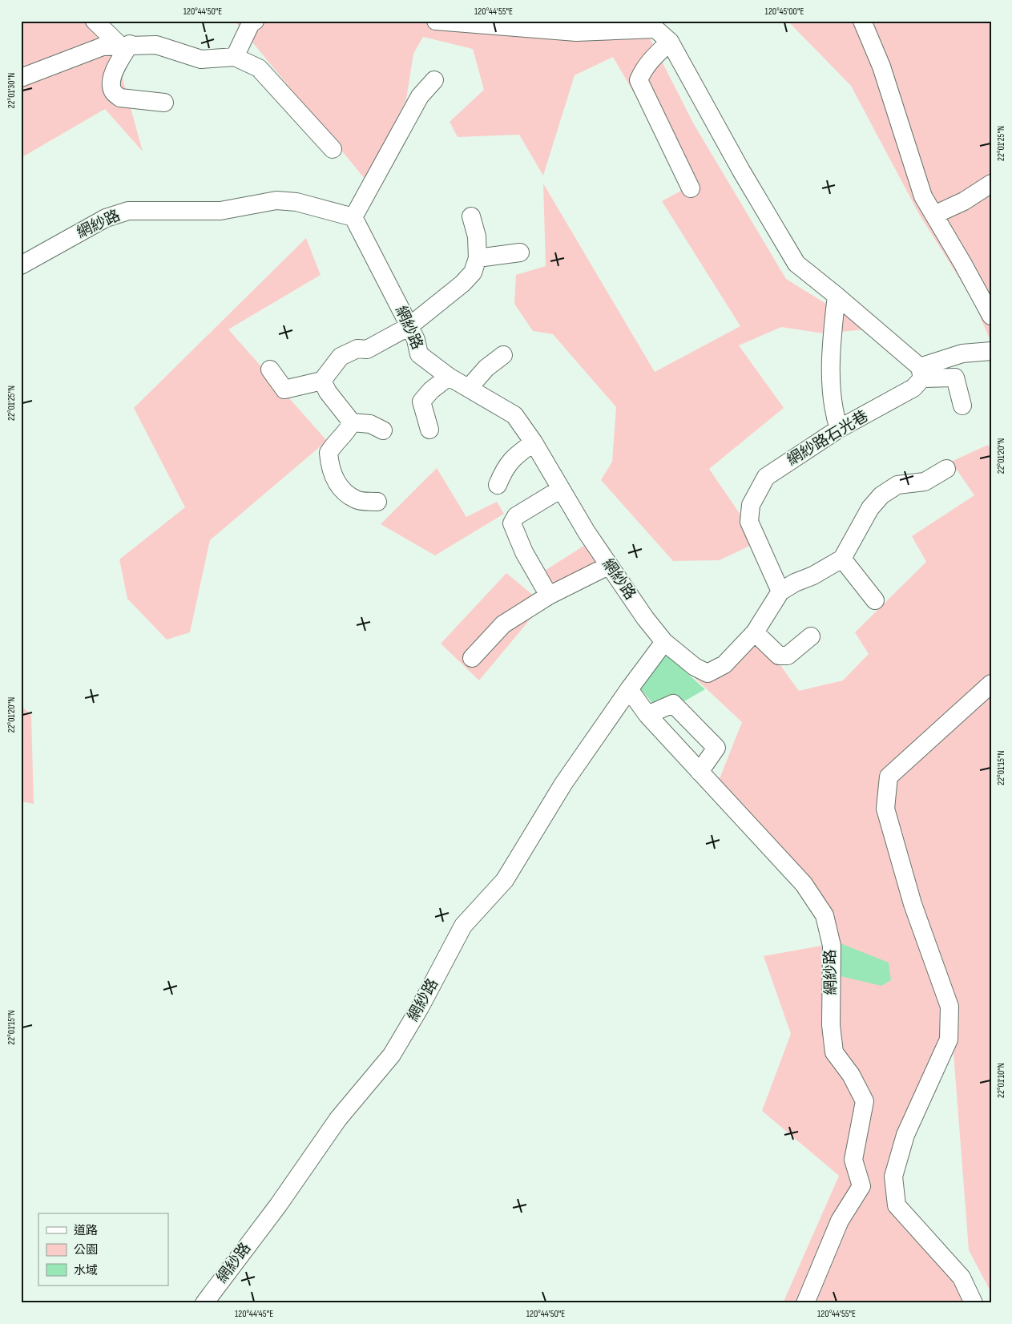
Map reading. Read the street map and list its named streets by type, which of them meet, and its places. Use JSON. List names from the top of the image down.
{
  "streets": {
    "street": ["網紗路", "網紗路石光巷"]
  },
  "legend": ["道路", "公園", "水域"],
  "coordinates": [
    "120°44'50\"E",
    "120°44'55\"E",
    "120°45'00\"E",
    "22°01'30\"N",
    "22°01'25\"N",
    "22°01'20\"N",
    "22°01'15\"N",
    "22°01'10\"N",
    "120°44'45\"E"
  ]
}
